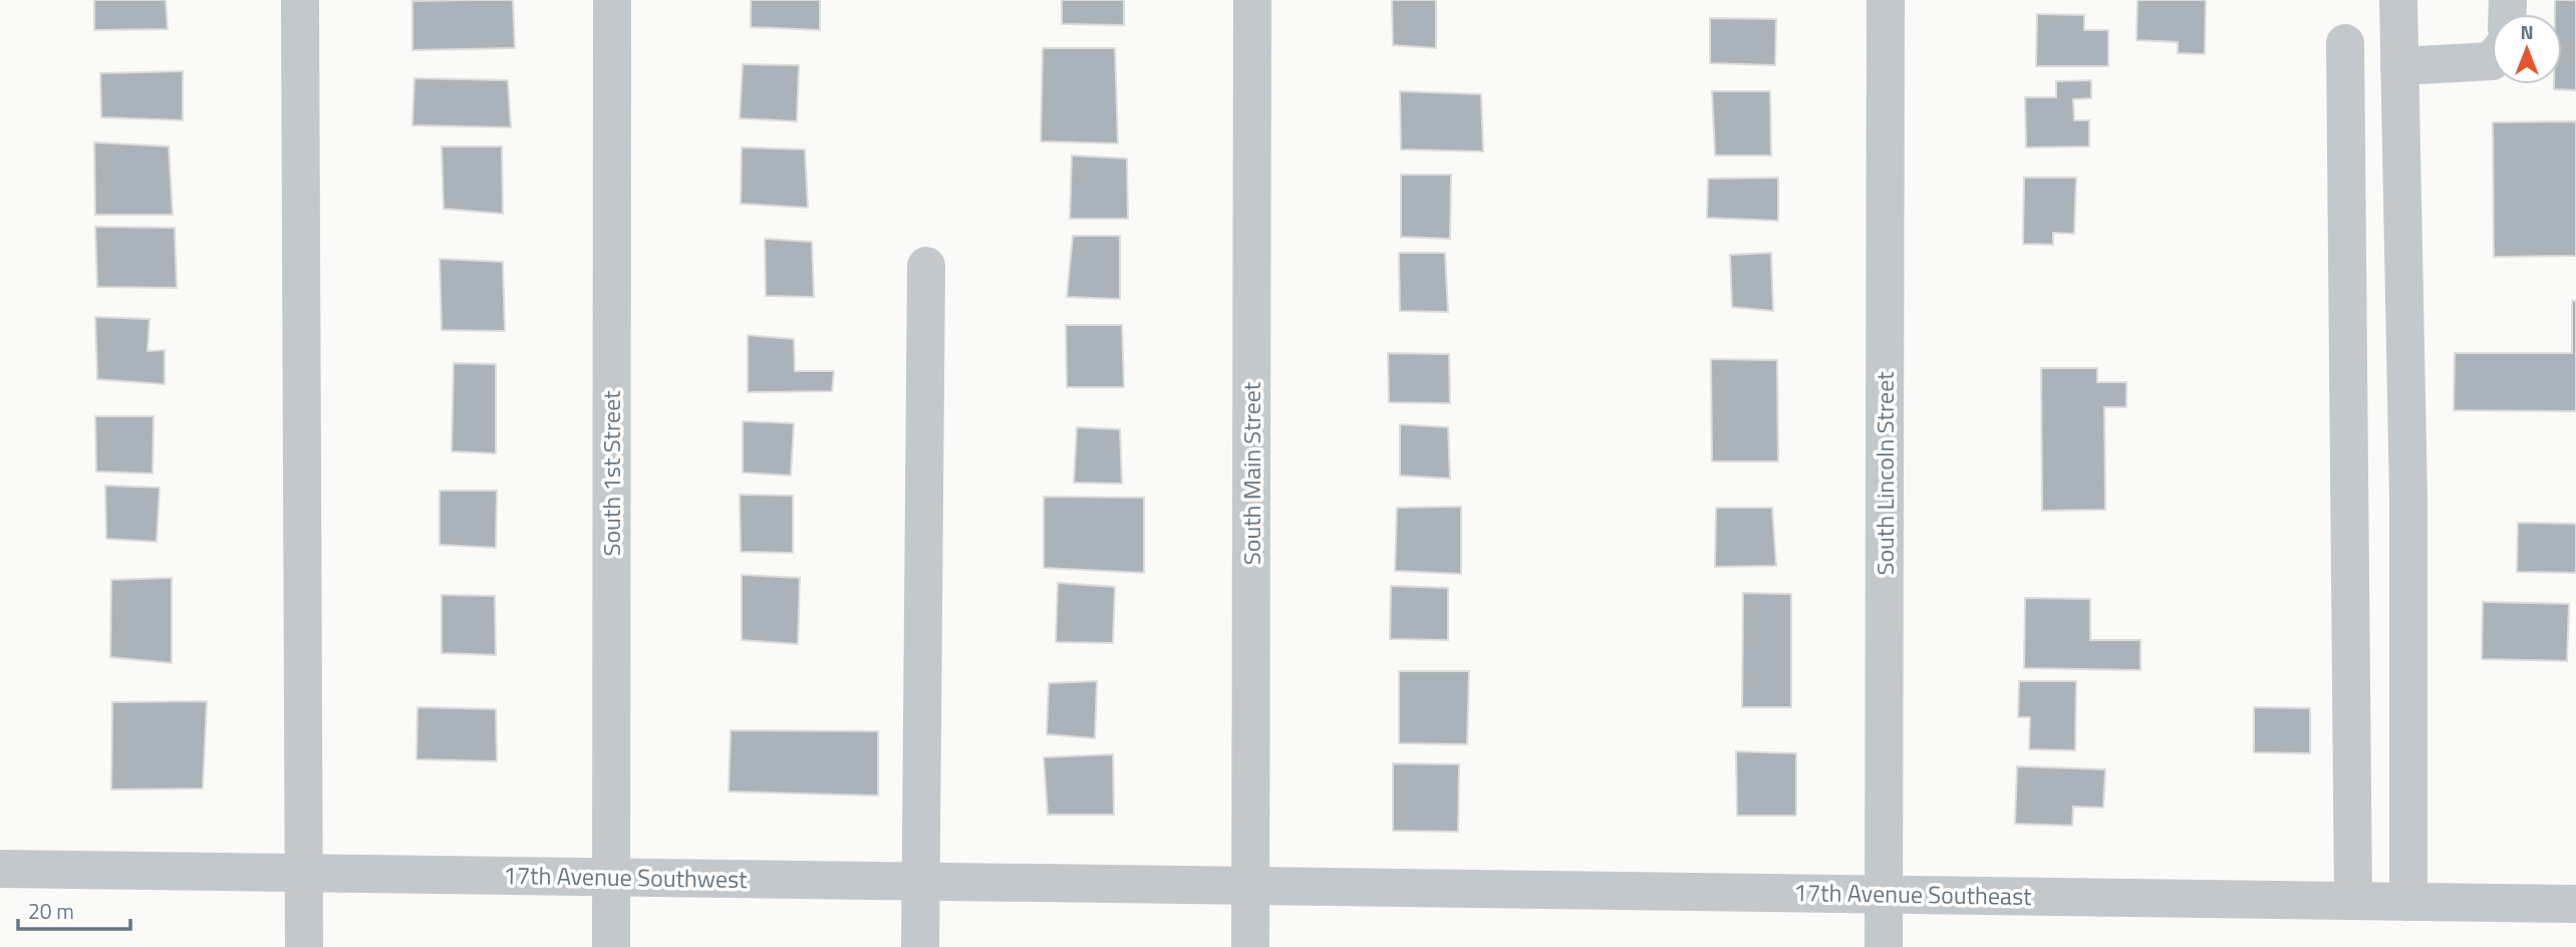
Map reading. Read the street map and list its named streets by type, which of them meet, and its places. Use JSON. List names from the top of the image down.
{
  "streets": {
    "street": [
      "South 1st Street",
      "South Main Street",
      "South Lincoln Street",
      "17th Avenue Southwest",
      "17th Avenue Southeast"
    ]
  },
  "crossings": [
    ["South 1st Street", "17th Avenue Southwest"],
    ["South Main Street", "17th Avenue Southwest"],
    ["South Main Street", "17th Avenue Southeast"],
    ["South Lincoln Street", "17th Avenue Southeast"],
    ["17th Avenue Southwest", "17th Avenue Southeast"]
  ],
  "scale_bar": "20 m",
  "north": "top"
}
